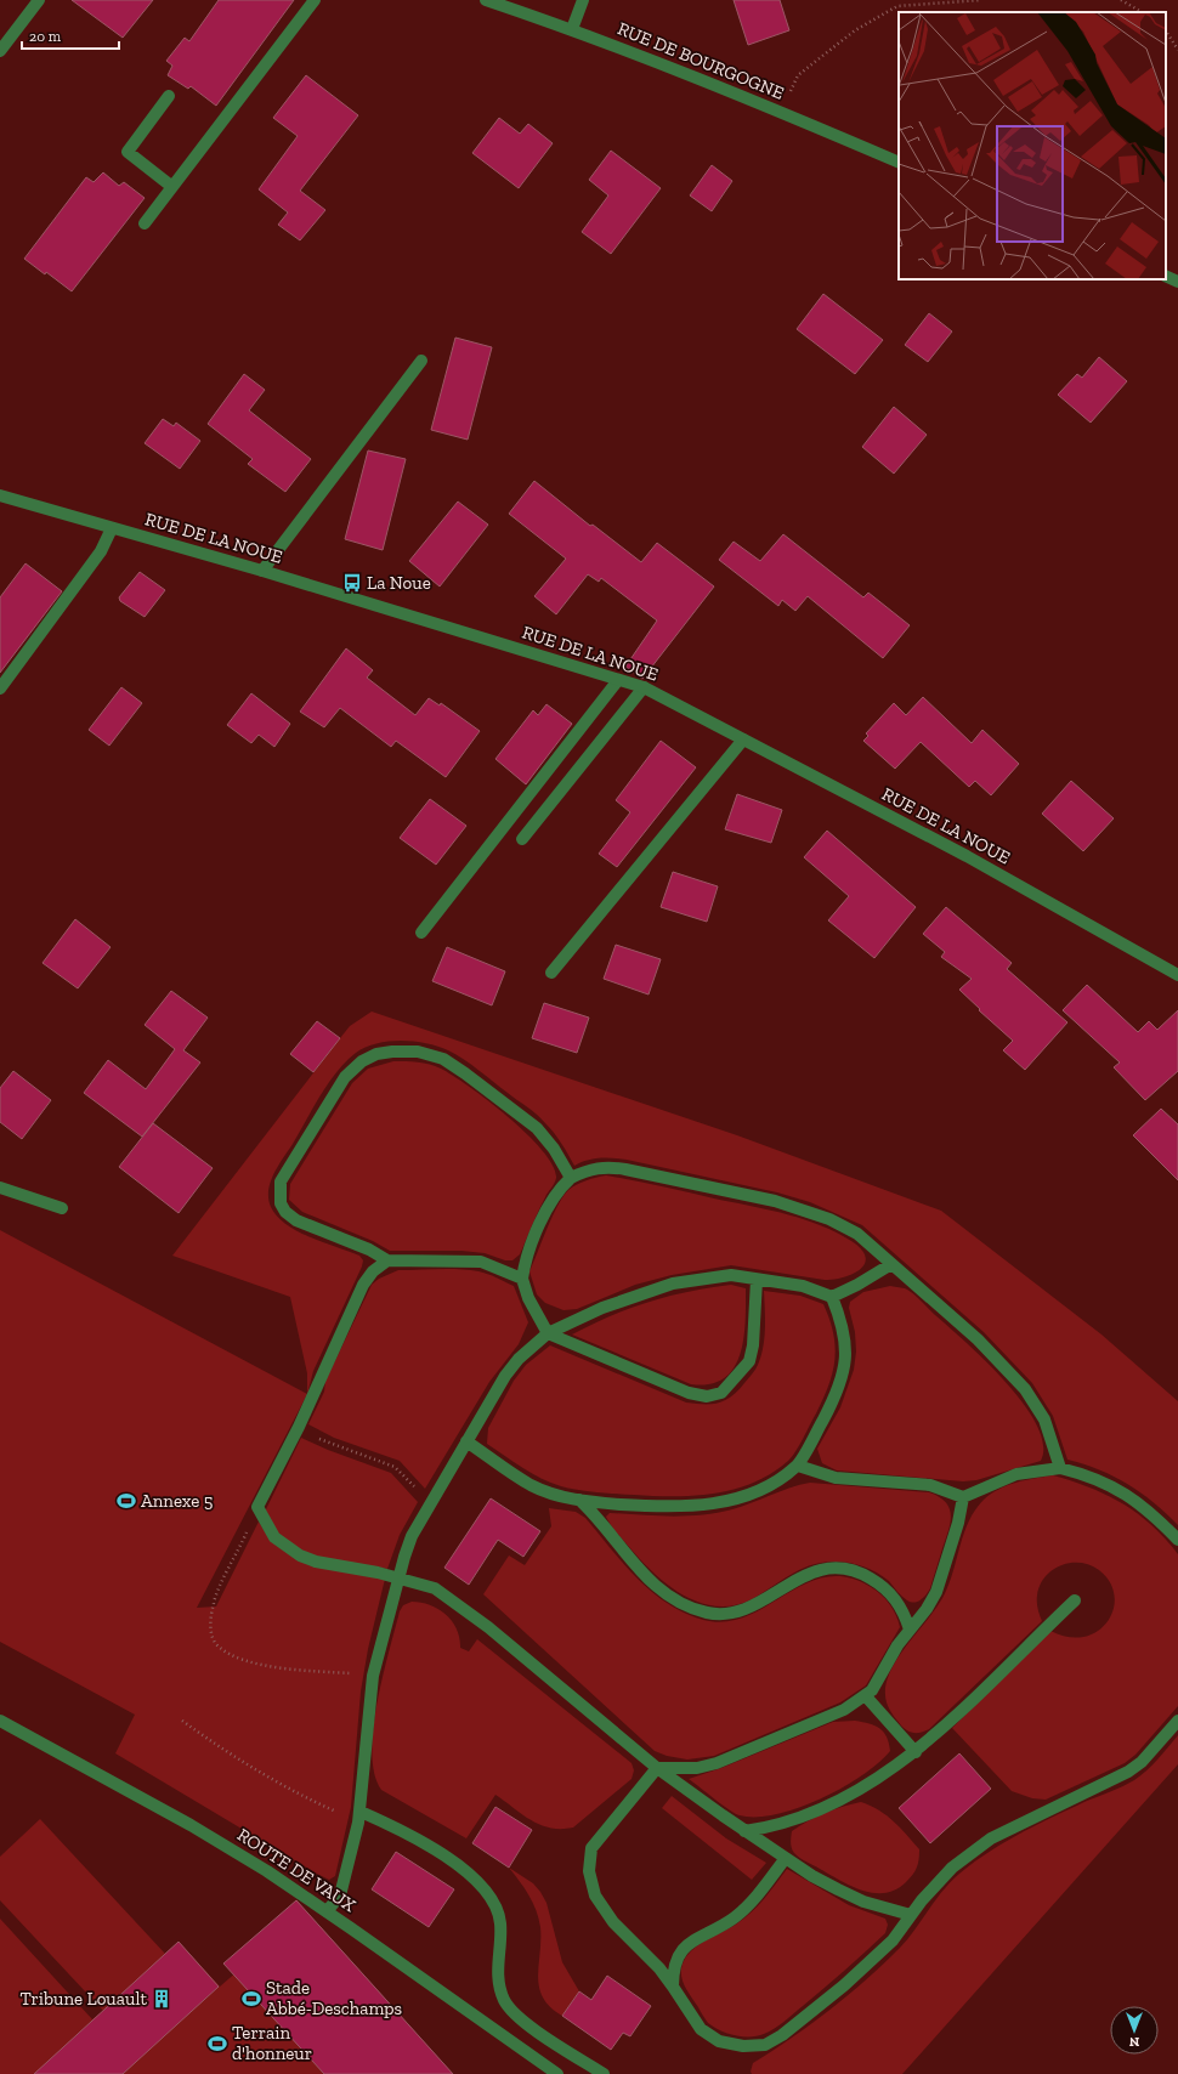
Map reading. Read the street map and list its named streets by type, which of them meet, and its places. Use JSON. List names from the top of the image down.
{
  "streets": {
    "street": ["RUE DE BOURGOGNE", "RUE DE LA NOUE", "ROUTE DE VAUX"]
  },
  "places": {
    "bus stop": ["La Noue"],
    "sports": ["Annexe 5", "Stade Abbé-Deschamps", "Terrain d'honneur"],
    "building": ["Tribune Louault"]
  },
  "scale_bar": "20 m",
  "north": "bottom"
}
